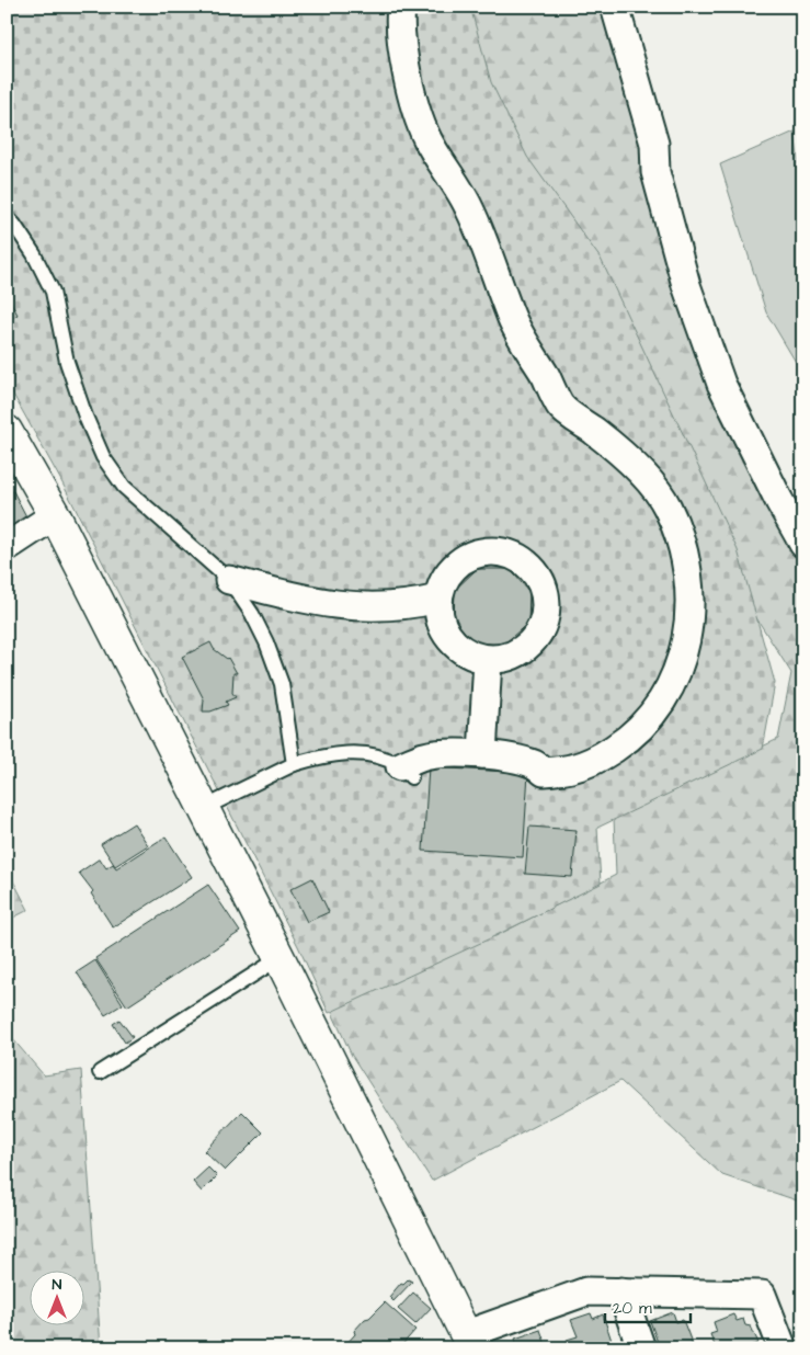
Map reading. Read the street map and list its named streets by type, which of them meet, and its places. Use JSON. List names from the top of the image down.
{
  "scale_bar": "20 m",
  "north": "top"
}
